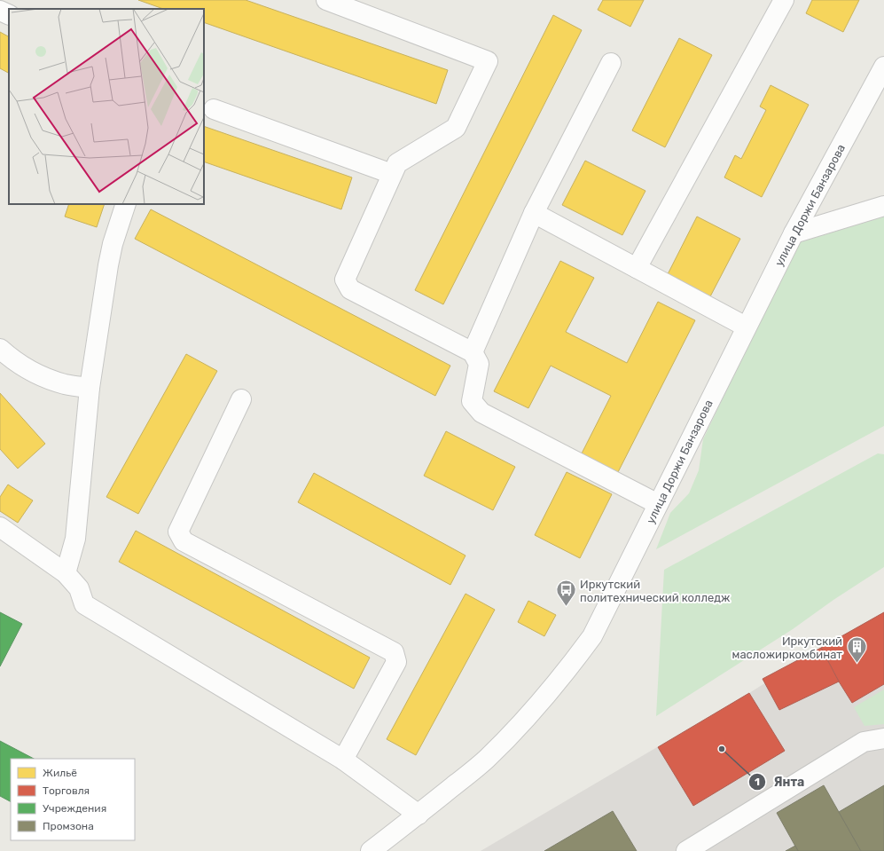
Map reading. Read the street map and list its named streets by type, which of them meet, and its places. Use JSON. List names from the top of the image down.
{
  "streets": {
    "street": ["улица Доржи Банзарова"]
  },
  "places": {
    "bus stop": ["Иркутский политехнический колледж"],
    "building": ["Иркутский масложиркомбинат"],
    "other": ["Янта"]
  },
  "legend": [
    "Жильё",
    "Торговля",
    "Учреждения",
    "Промзона"
  ]
}
